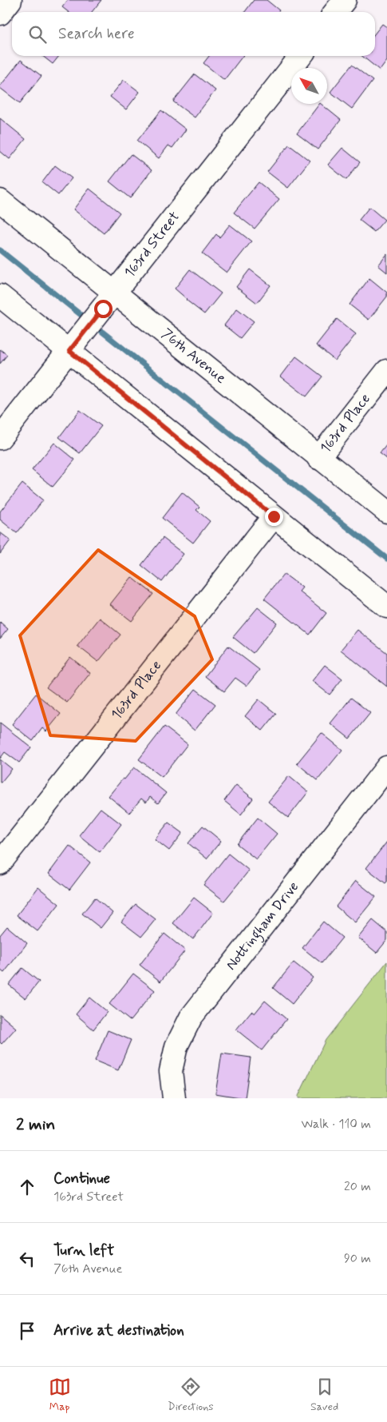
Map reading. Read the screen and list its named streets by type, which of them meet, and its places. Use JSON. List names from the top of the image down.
{
  "streets": {
    "street": [
      "163rd Street",
      "76th Avenue",
      "163rd Place",
      "Nottingham Drive"
    ]
  },
  "crossings": [
    ["163rd Street", "76th Avenue"],
    ["76th Avenue", "163rd Place"]
  ],
  "north": "top left",
  "page": {
    "search": "Search here",
    "heading": ["2 min", "Walk · 110 m"],
    "list": [
      ["Continue", "163rd Street", "20 m"],
      ["Turn left", "76th Avenue", "90 m"],
      "Arrive at destination"
    ],
    "nav": ["Map", "Directions", "Saved"]
  }
}
